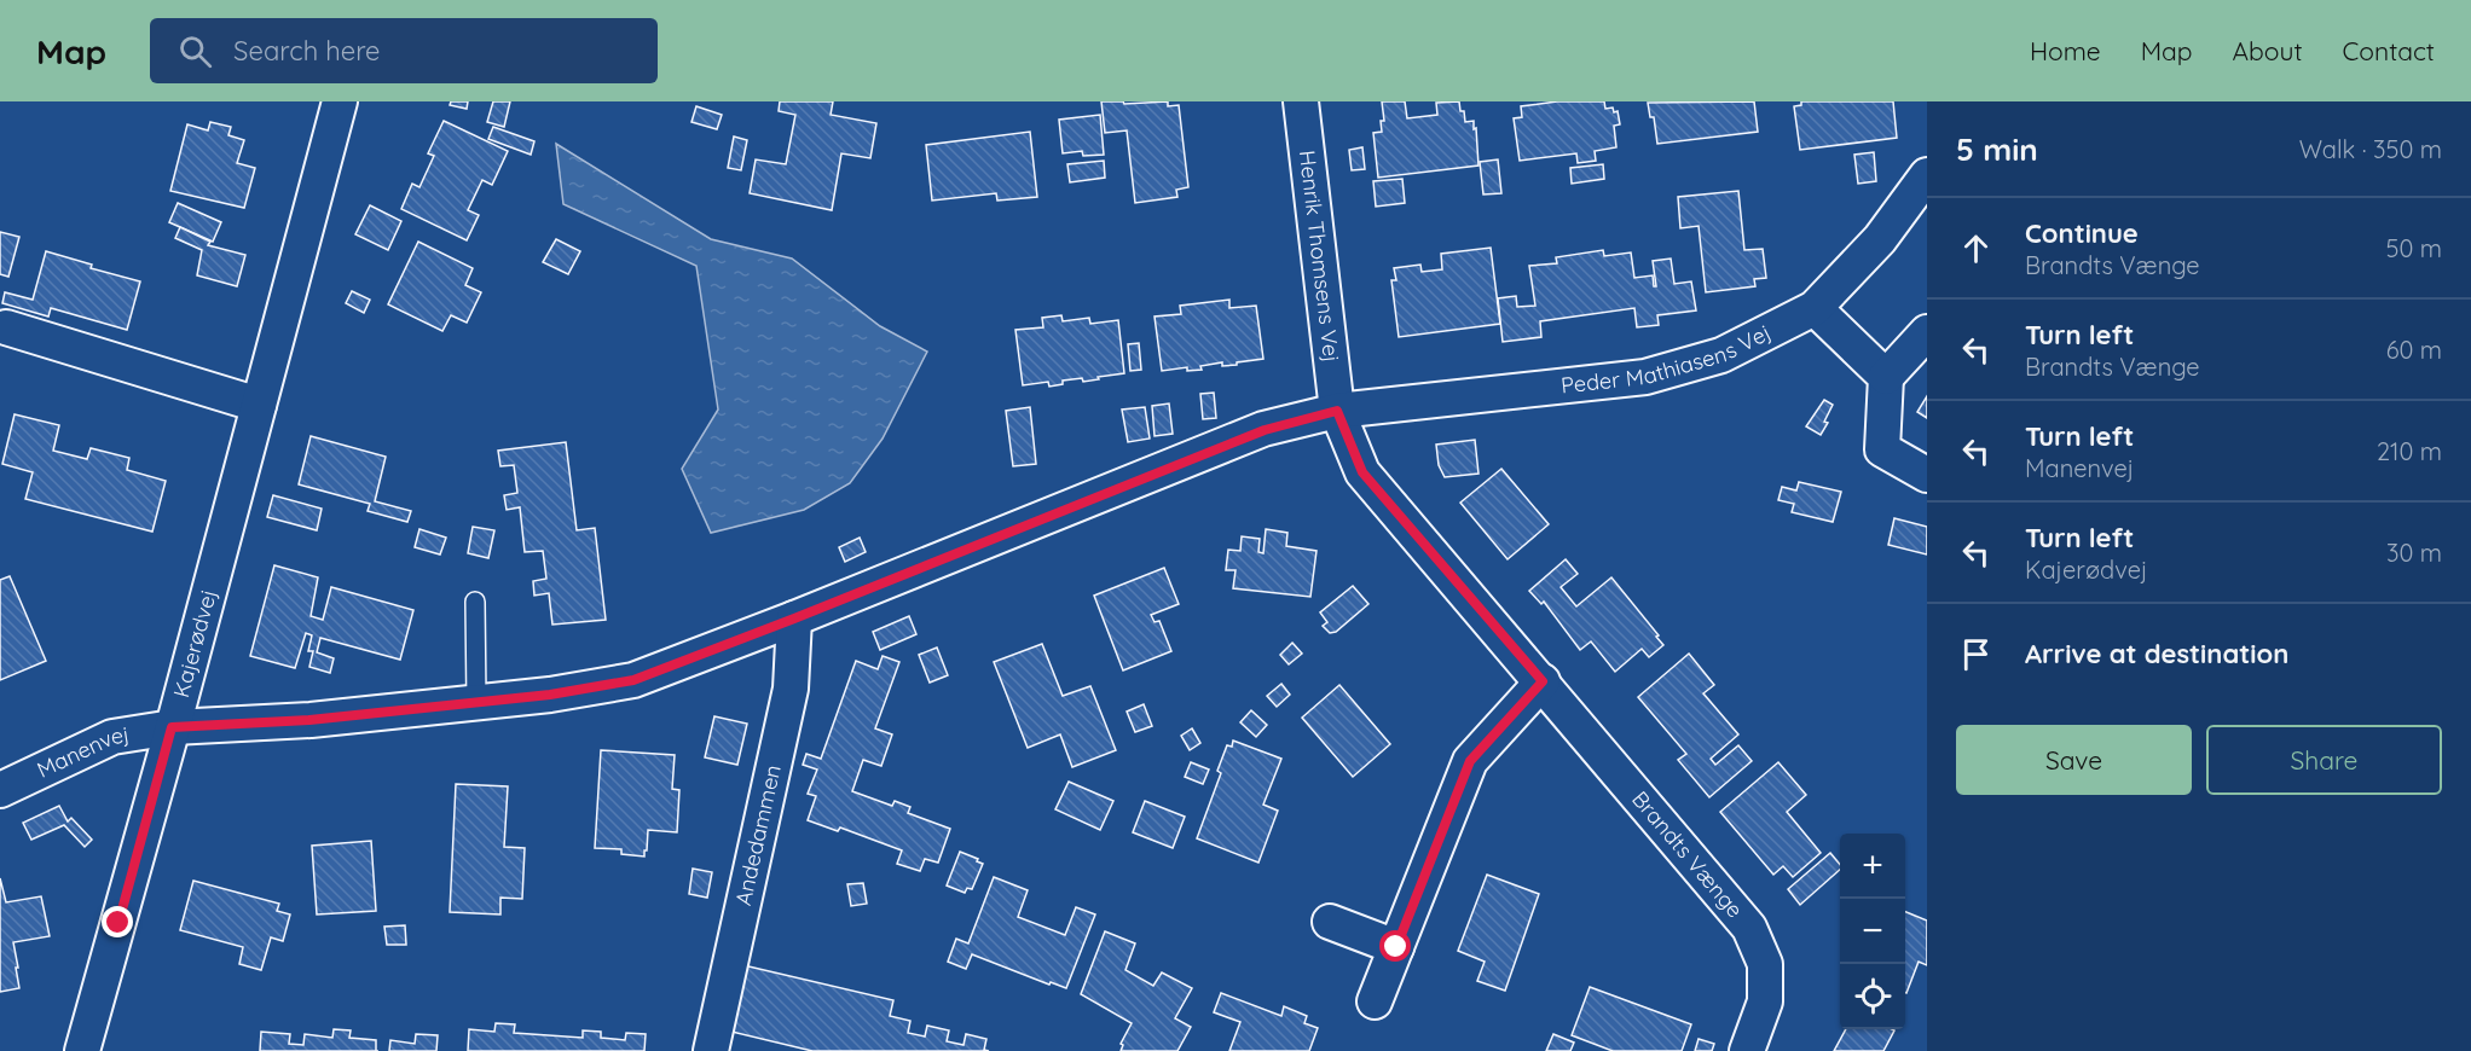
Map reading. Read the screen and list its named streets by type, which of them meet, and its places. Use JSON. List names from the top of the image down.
{
  "streets": {
    "street": [
      "Henrik Thomsens Vej",
      "Peder Mathiasens Vej",
      "Kajerødvej",
      "Manenvej",
      "Andedammen",
      "Brandts Vænge"
    ]
  },
  "crossings": [
    ["Henrik Thomsens Vej", "Peder Mathiasens Vej"],
    ["Henrik Thomsens Vej", "Manenvej"],
    ["Henrik Thomsens Vej", "Brandts Vænge"],
    ["Peder Mathiasens Vej", "Manenvej"],
    ["Peder Mathiasens Vej", "Brandts Vænge"],
    ["Kajerødvej", "Manenvej"],
    ["Manenvej", "Andedammen"],
    ["Manenvej", "Brandts Vænge"]
  ],
  "page": {
    "header": "Map",
    "search": "Search here",
    "nav": [
      "Home",
      "Map",
      "About",
      "Contact"
    ],
    "heading": ["5 min", "Walk · 350 m"],
    "list": [
      ["Continue", "Brandts Vænge", "50 m"],
      ["Turn left", "Brandts Vænge", "60 m"],
      ["Turn left", "Manenvej", "210 m"],
      ["Turn left", "Kajerødvej", "30 m"],
      "Arrive at destination"
    ],
    "buttons": ["Save", "Share"],
    "map_buttons": ["+", "−"]
  }
}
